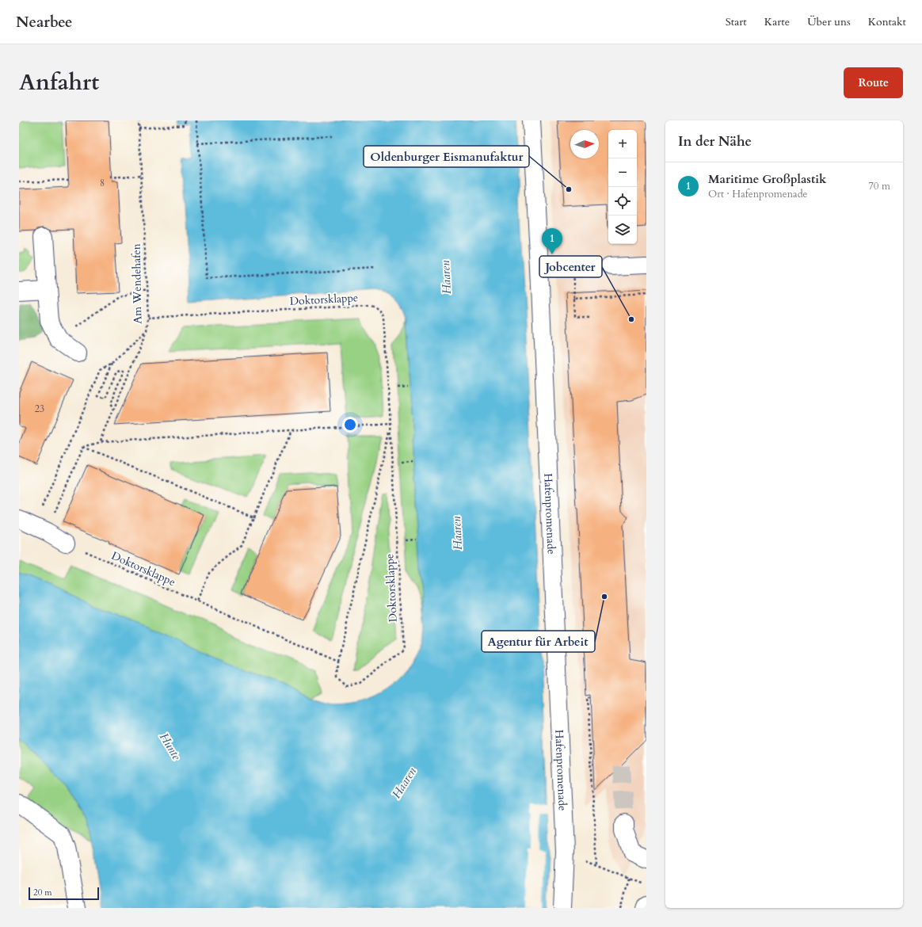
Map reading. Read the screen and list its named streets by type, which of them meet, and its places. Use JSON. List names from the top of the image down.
{
  "streets": {
    "street": ["Hafenpromenade"],
    "path": ["Am Wendehafen", "Doktorsklappe"]
  },
  "crossings": [
    ["Am Wendehafen", "Doktorsklappe"]
  ],
  "water": ["Haaren", "Hunte"],
  "places": ["Oldenburger Eismanufaktur", "Jobcenter", "Agentur für Arbeit"],
  "house_numbers": ["8", "23"],
  "scale_bar": "20 m",
  "north": "right",
  "page": {
    "header": "Nearbee",
    "nav": [
      "Start",
      "Karte",
      "Über uns",
      "Kontakt"
    ],
    "title": "Anfahrt",
    "buttons": "Route",
    "heading": "In der Nähe",
    "map_buttons": ["+", "−"],
    "list": [
      {
        "mark": "1",
        "name": "Maritime Großplastik",
        "note": "Ort · Hafenpromenade",
        "value": "70 m"
      }
    ],
    "pins": "1",
    "scale": "20 m"
  }
}
